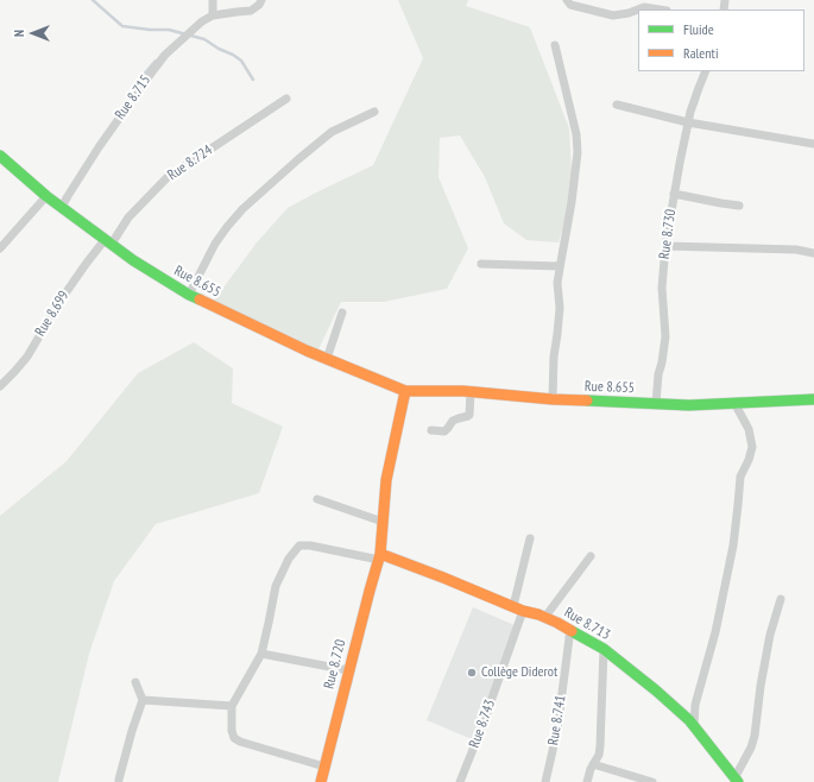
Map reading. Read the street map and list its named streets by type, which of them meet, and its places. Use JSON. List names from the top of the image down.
{
  "streets": {
    "street": [
      "Rue 8.715",
      "Rue 8.724",
      "Rue 8.730",
      "Rue 8.655",
      "Rue 8.699",
      "Rue 8.713",
      "Rue 8.720",
      "Rue 8.741",
      "Rue 8.743"
    ]
  },
  "crossings": [
    ["Rue 8.715", "Rue 8.655"],
    ["Rue 8.724", "Rue 8.655"],
    ["Rue 8.724", "Rue 8.699"],
    ["Rue 8.730", "Rue 8.655"],
    ["Rue 8.655", "Rue 8.699"],
    ["Rue 8.713", "Rue 8.720"],
    ["Rue 8.713", "Rue 8.741"],
    ["Rue 8.713", "Rue 8.743"]
  ],
  "places": ["Collège Diderot"],
  "legend": ["Fluide", "Ralenti"],
  "north": "left"
}
